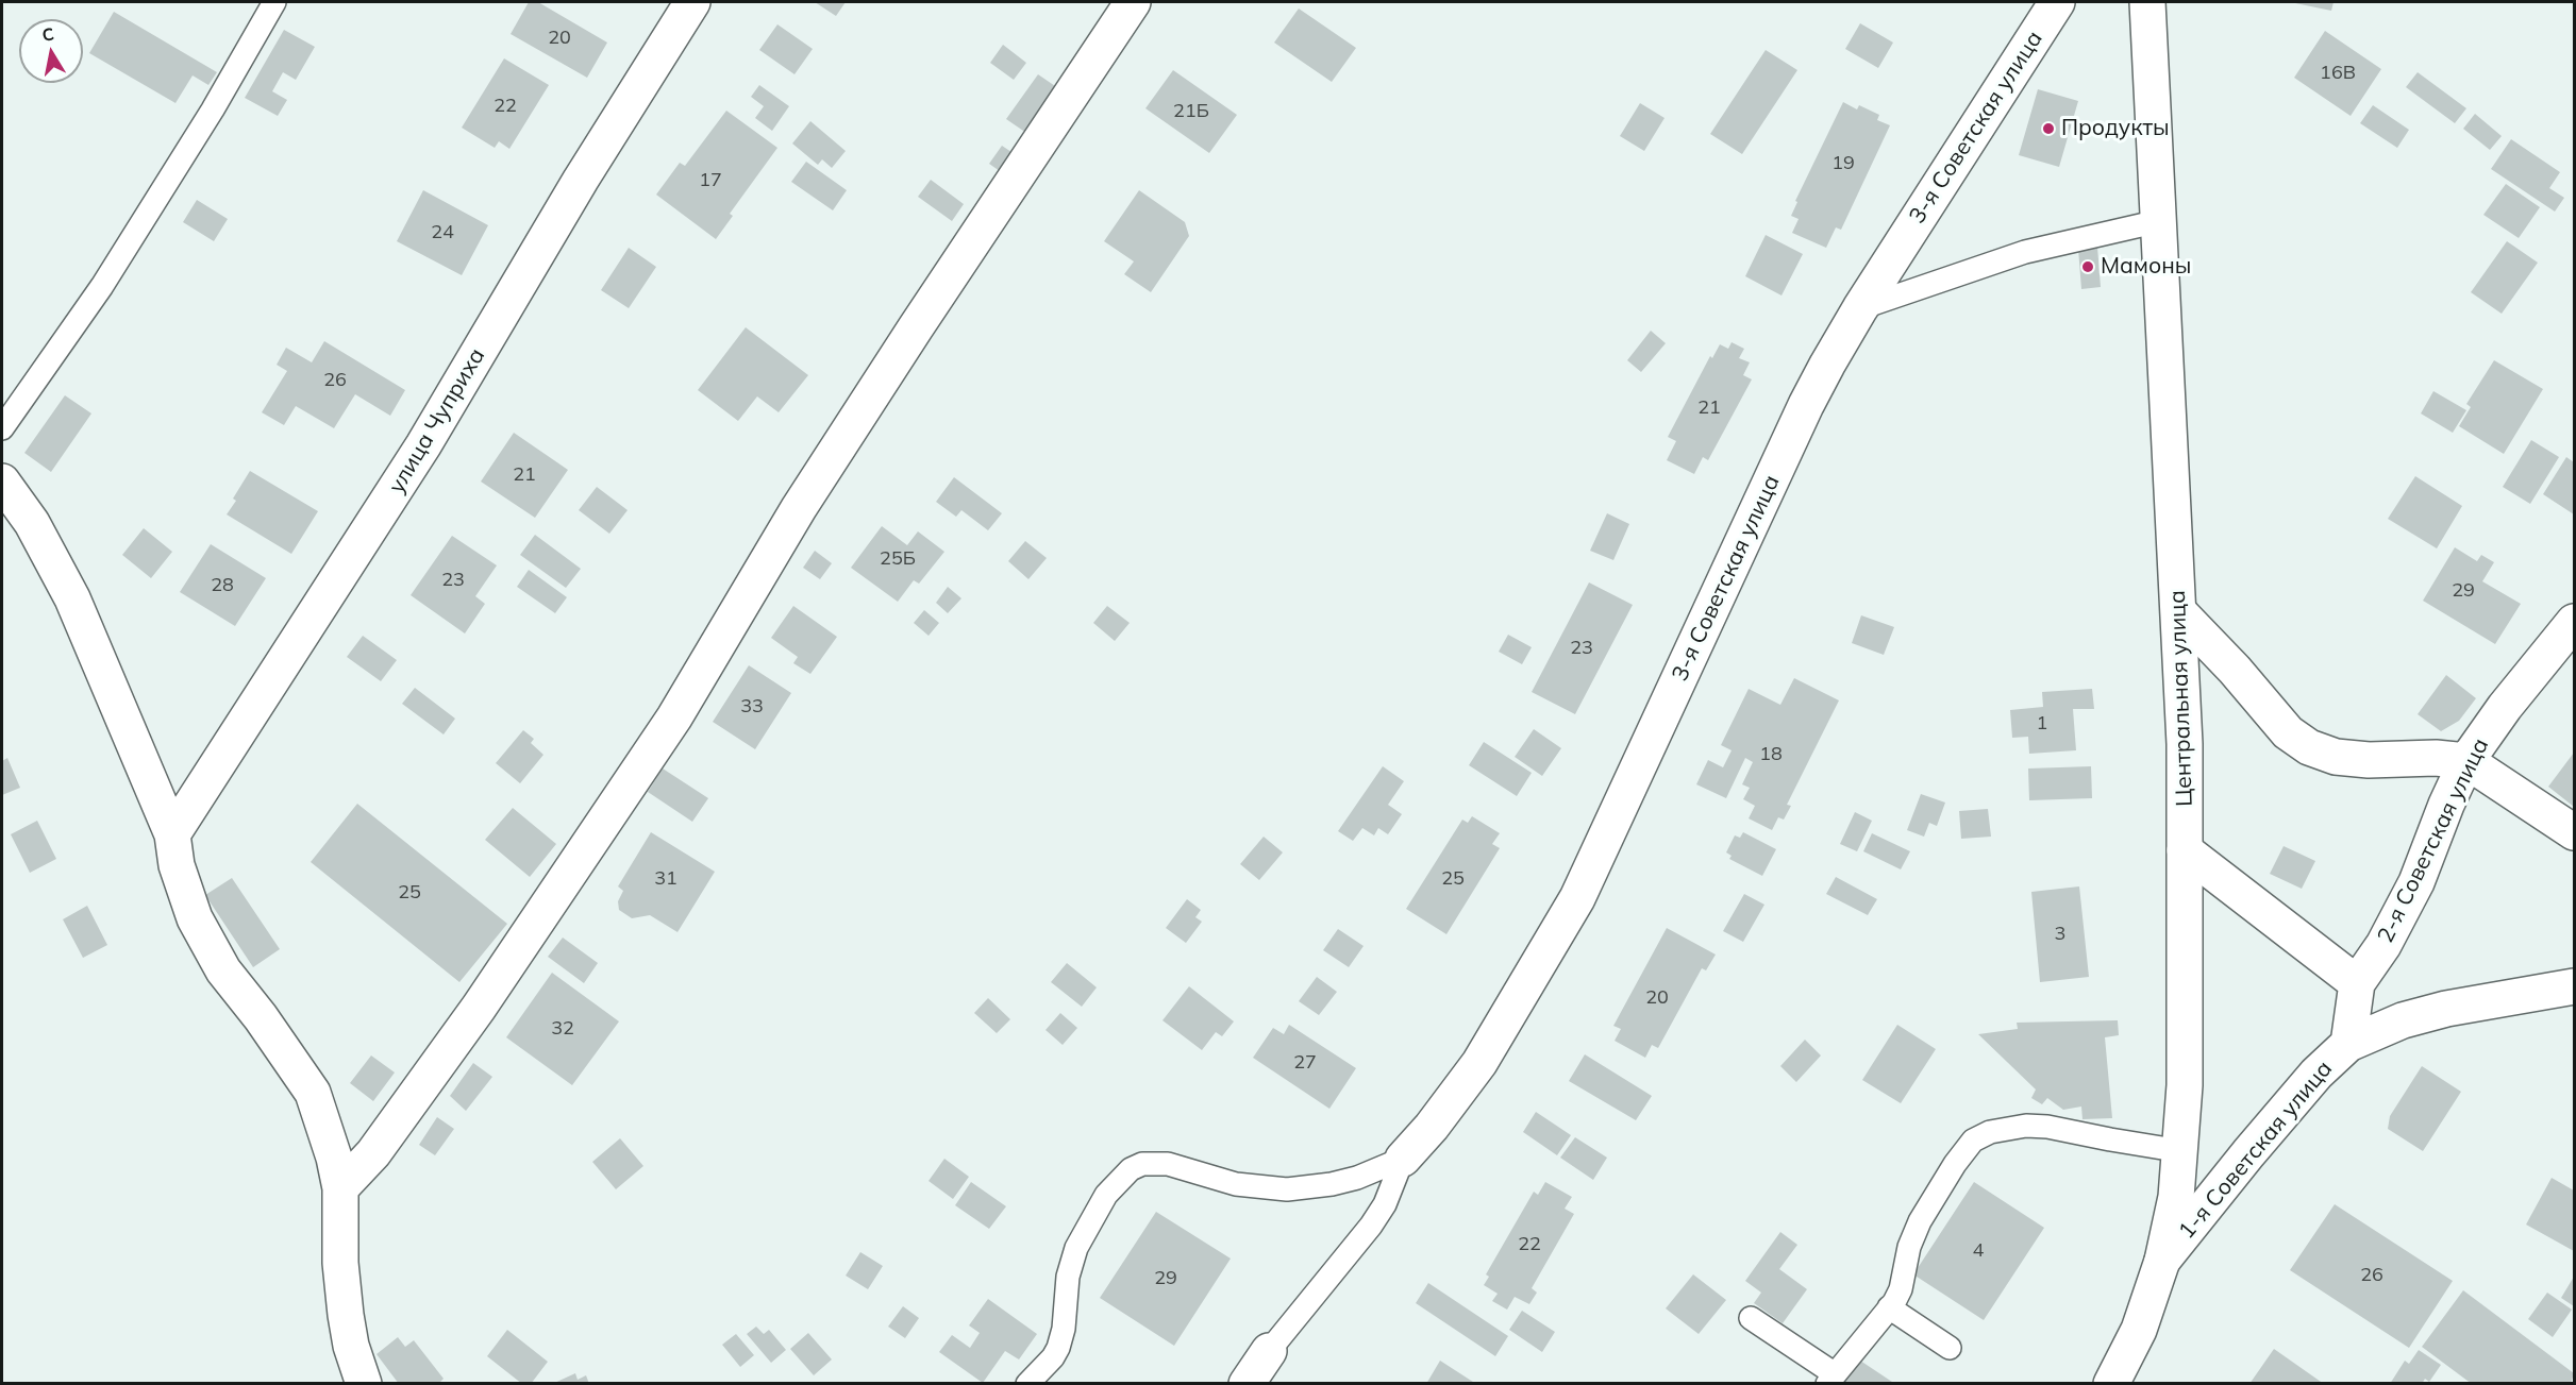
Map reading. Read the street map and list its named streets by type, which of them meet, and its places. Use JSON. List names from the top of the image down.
{
  "streets": {
    "street": [
      "3-я Советская улица",
      "улица Чуприха",
      "Центральная улица",
      "2-я Советская улица",
      "1-я Советская улица"
    ]
  },
  "crossings": [
    ["Центральная улица", "1-я Советская улица"],
    ["2-я Советская улица", "1-я Советская улица"]
  ],
  "places": ["Продукты", "Мамоны"],
  "house_numbers": [
    "20",
    "16В",
    "22",
    "21Б",
    "19",
    "17",
    "24",
    "26",
    "21",
    "21",
    "25Б",
    "23",
    "28",
    "29",
    "23",
    "33",
    "1",
    "18",
    "31",
    "25",
    "25",
    "3",
    "20",
    "32",
    "27",
    "22",
    "4",
    "26",
    "29"
  ],
  "north": "top"
}
